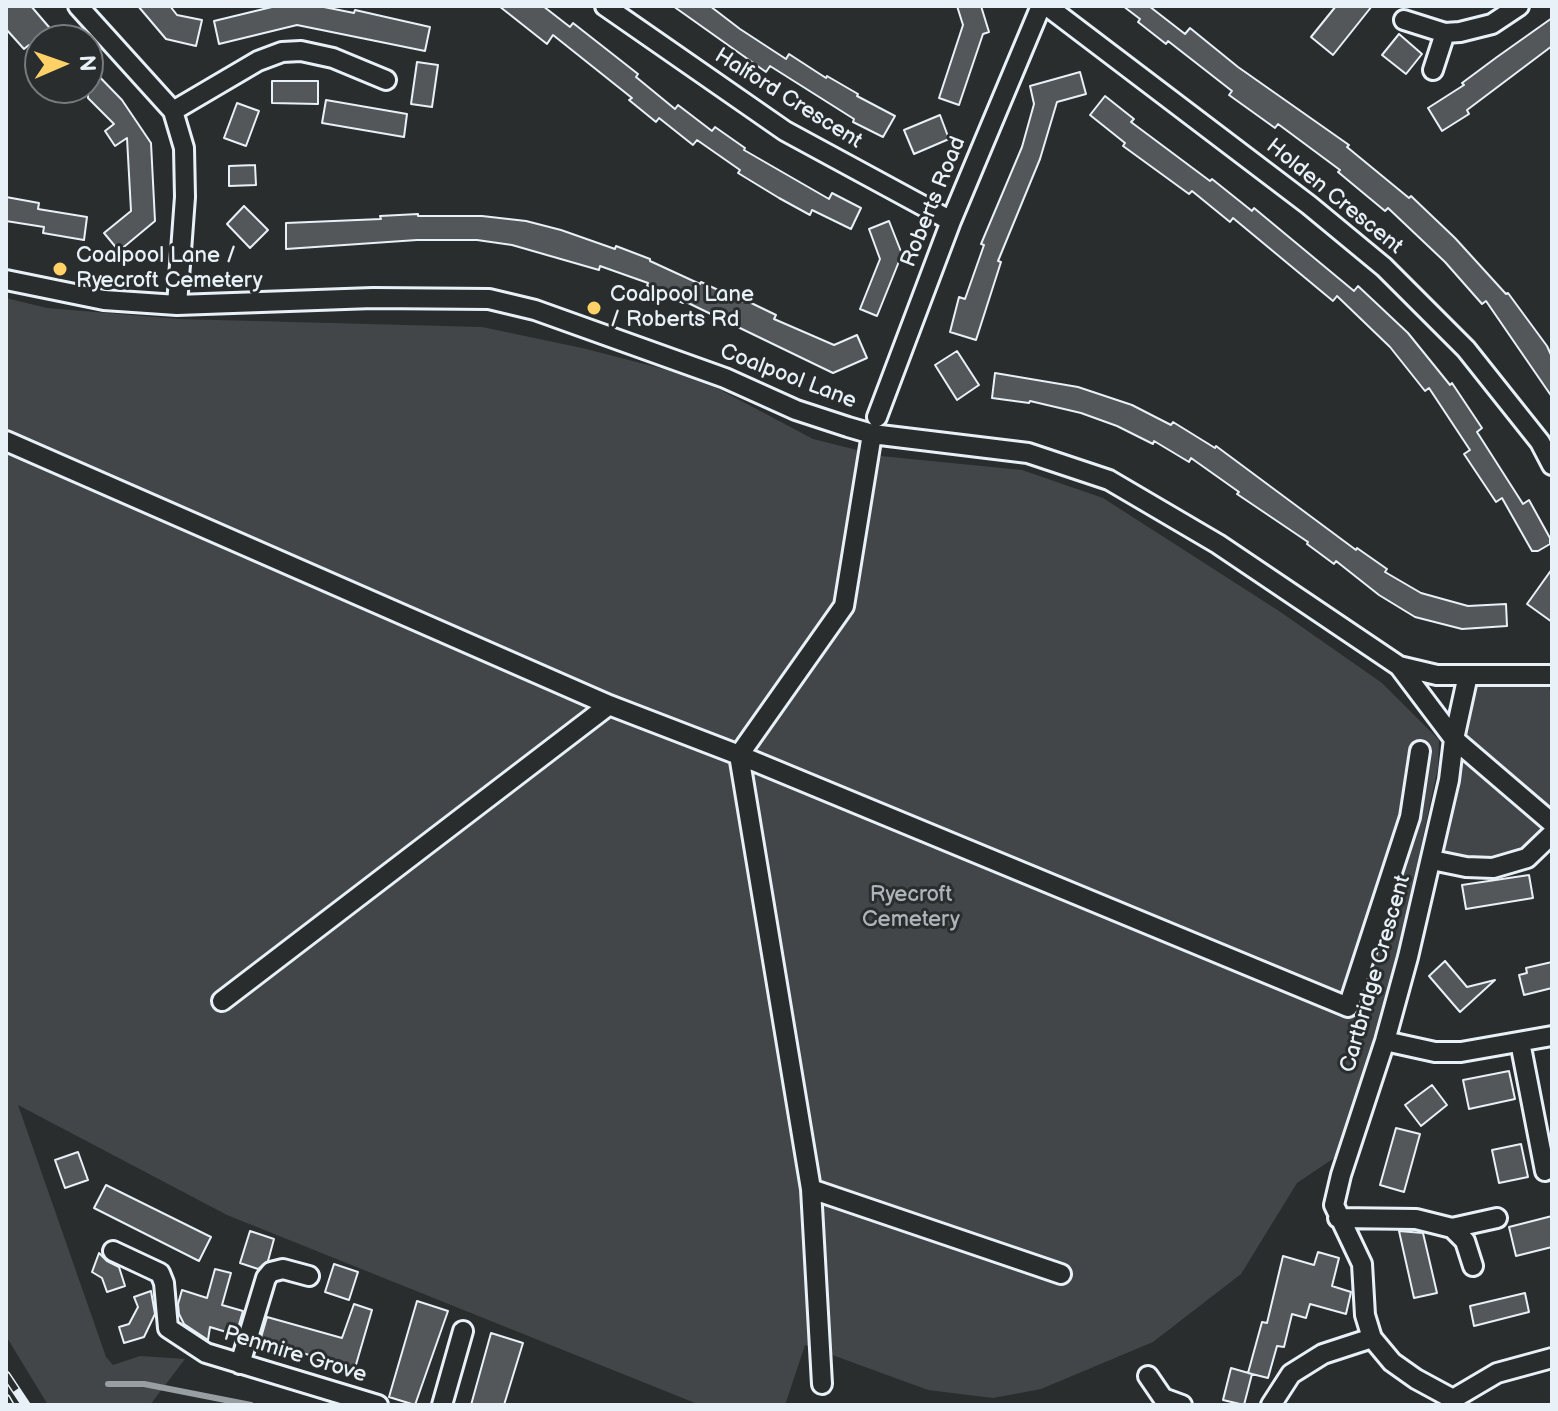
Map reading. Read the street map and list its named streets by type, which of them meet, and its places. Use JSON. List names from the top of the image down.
{
  "streets": {
    "street": [
      "Halford Crescent",
      "Holden Crescent",
      "Roberts Road",
      "Coalpool Lane",
      "Cartbridge Crescent",
      "Penmire Grove"
    ]
  },
  "crossings": [
    ["Halford Crescent", "Roberts Road"],
    ["Roberts Road", "Coalpool Lane"],
    ["Coalpool Lane", "Cartbridge Crescent"]
  ],
  "parks": ["Ryecroft Cemetery"],
  "places": ["Coalpool Lane / Ryecroft Cemetery", "Coalpool Lane / Roberts Rd"],
  "north": "right"
}
